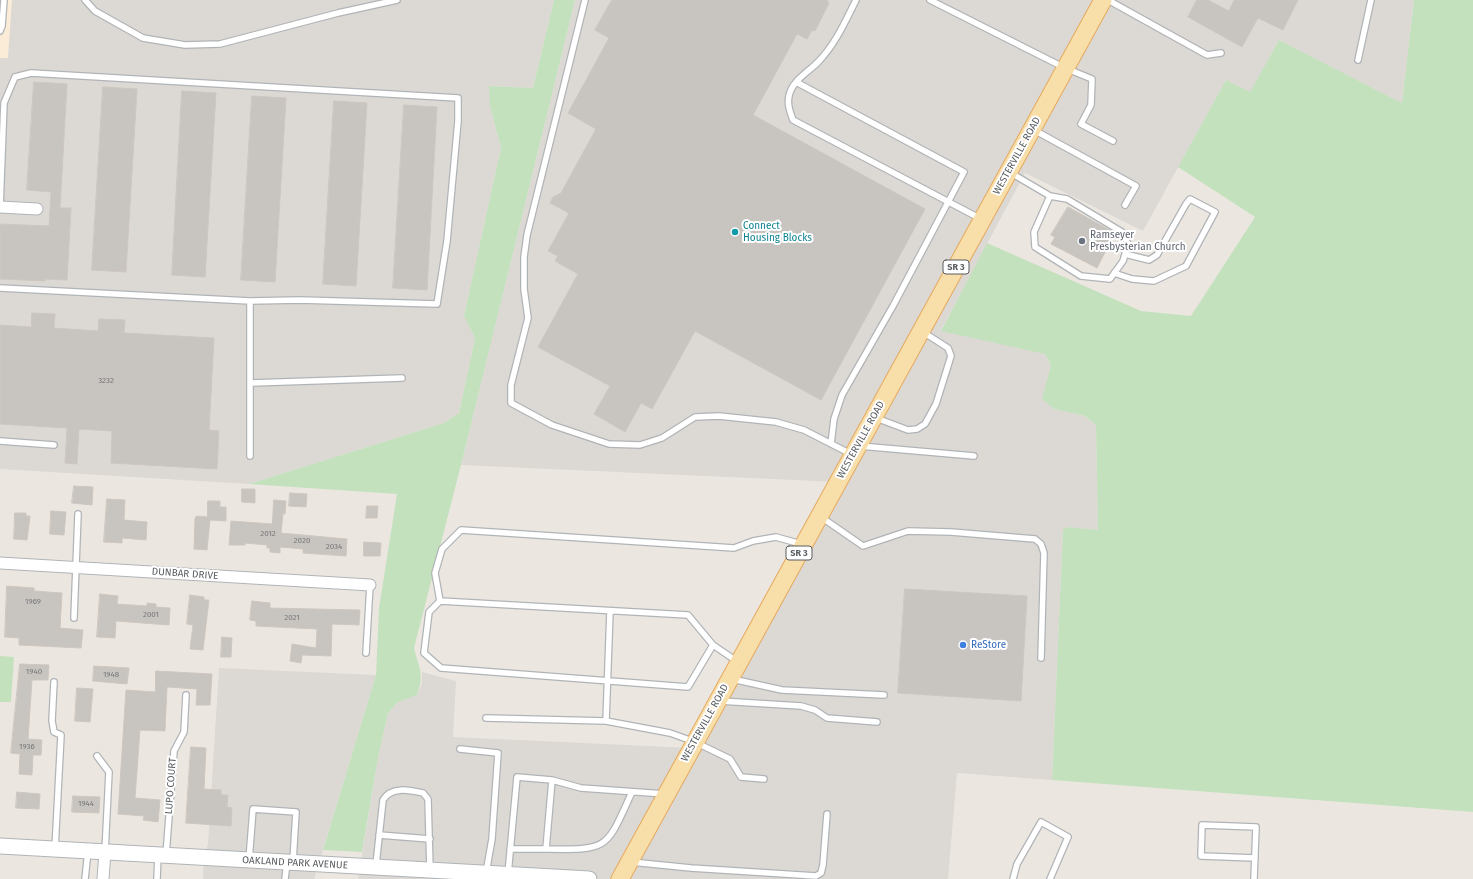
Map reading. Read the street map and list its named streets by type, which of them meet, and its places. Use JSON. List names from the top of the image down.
{
  "streets": {
    "main road": ["WESTERVILLE ROAD", "SR 3", "OAKLAND PARK AVENUE"],
    "street": ["DUNBAR DRIVE"],
    "lane": ["LUPO COURT"]
  },
  "crossings": [
    ["LUPO COURT", "OAKLAND PARK AVENUE"]
  ],
  "places": ["Connect Housing Blocks", "Ramseyer Presbysterian Church", "ReStore"],
  "house_numbers": [
    "3232",
    "2012",
    "2020",
    "2034",
    "1969",
    "2001",
    "2021",
    "1940",
    "1948",
    "1936",
    "1944"
  ]
}
